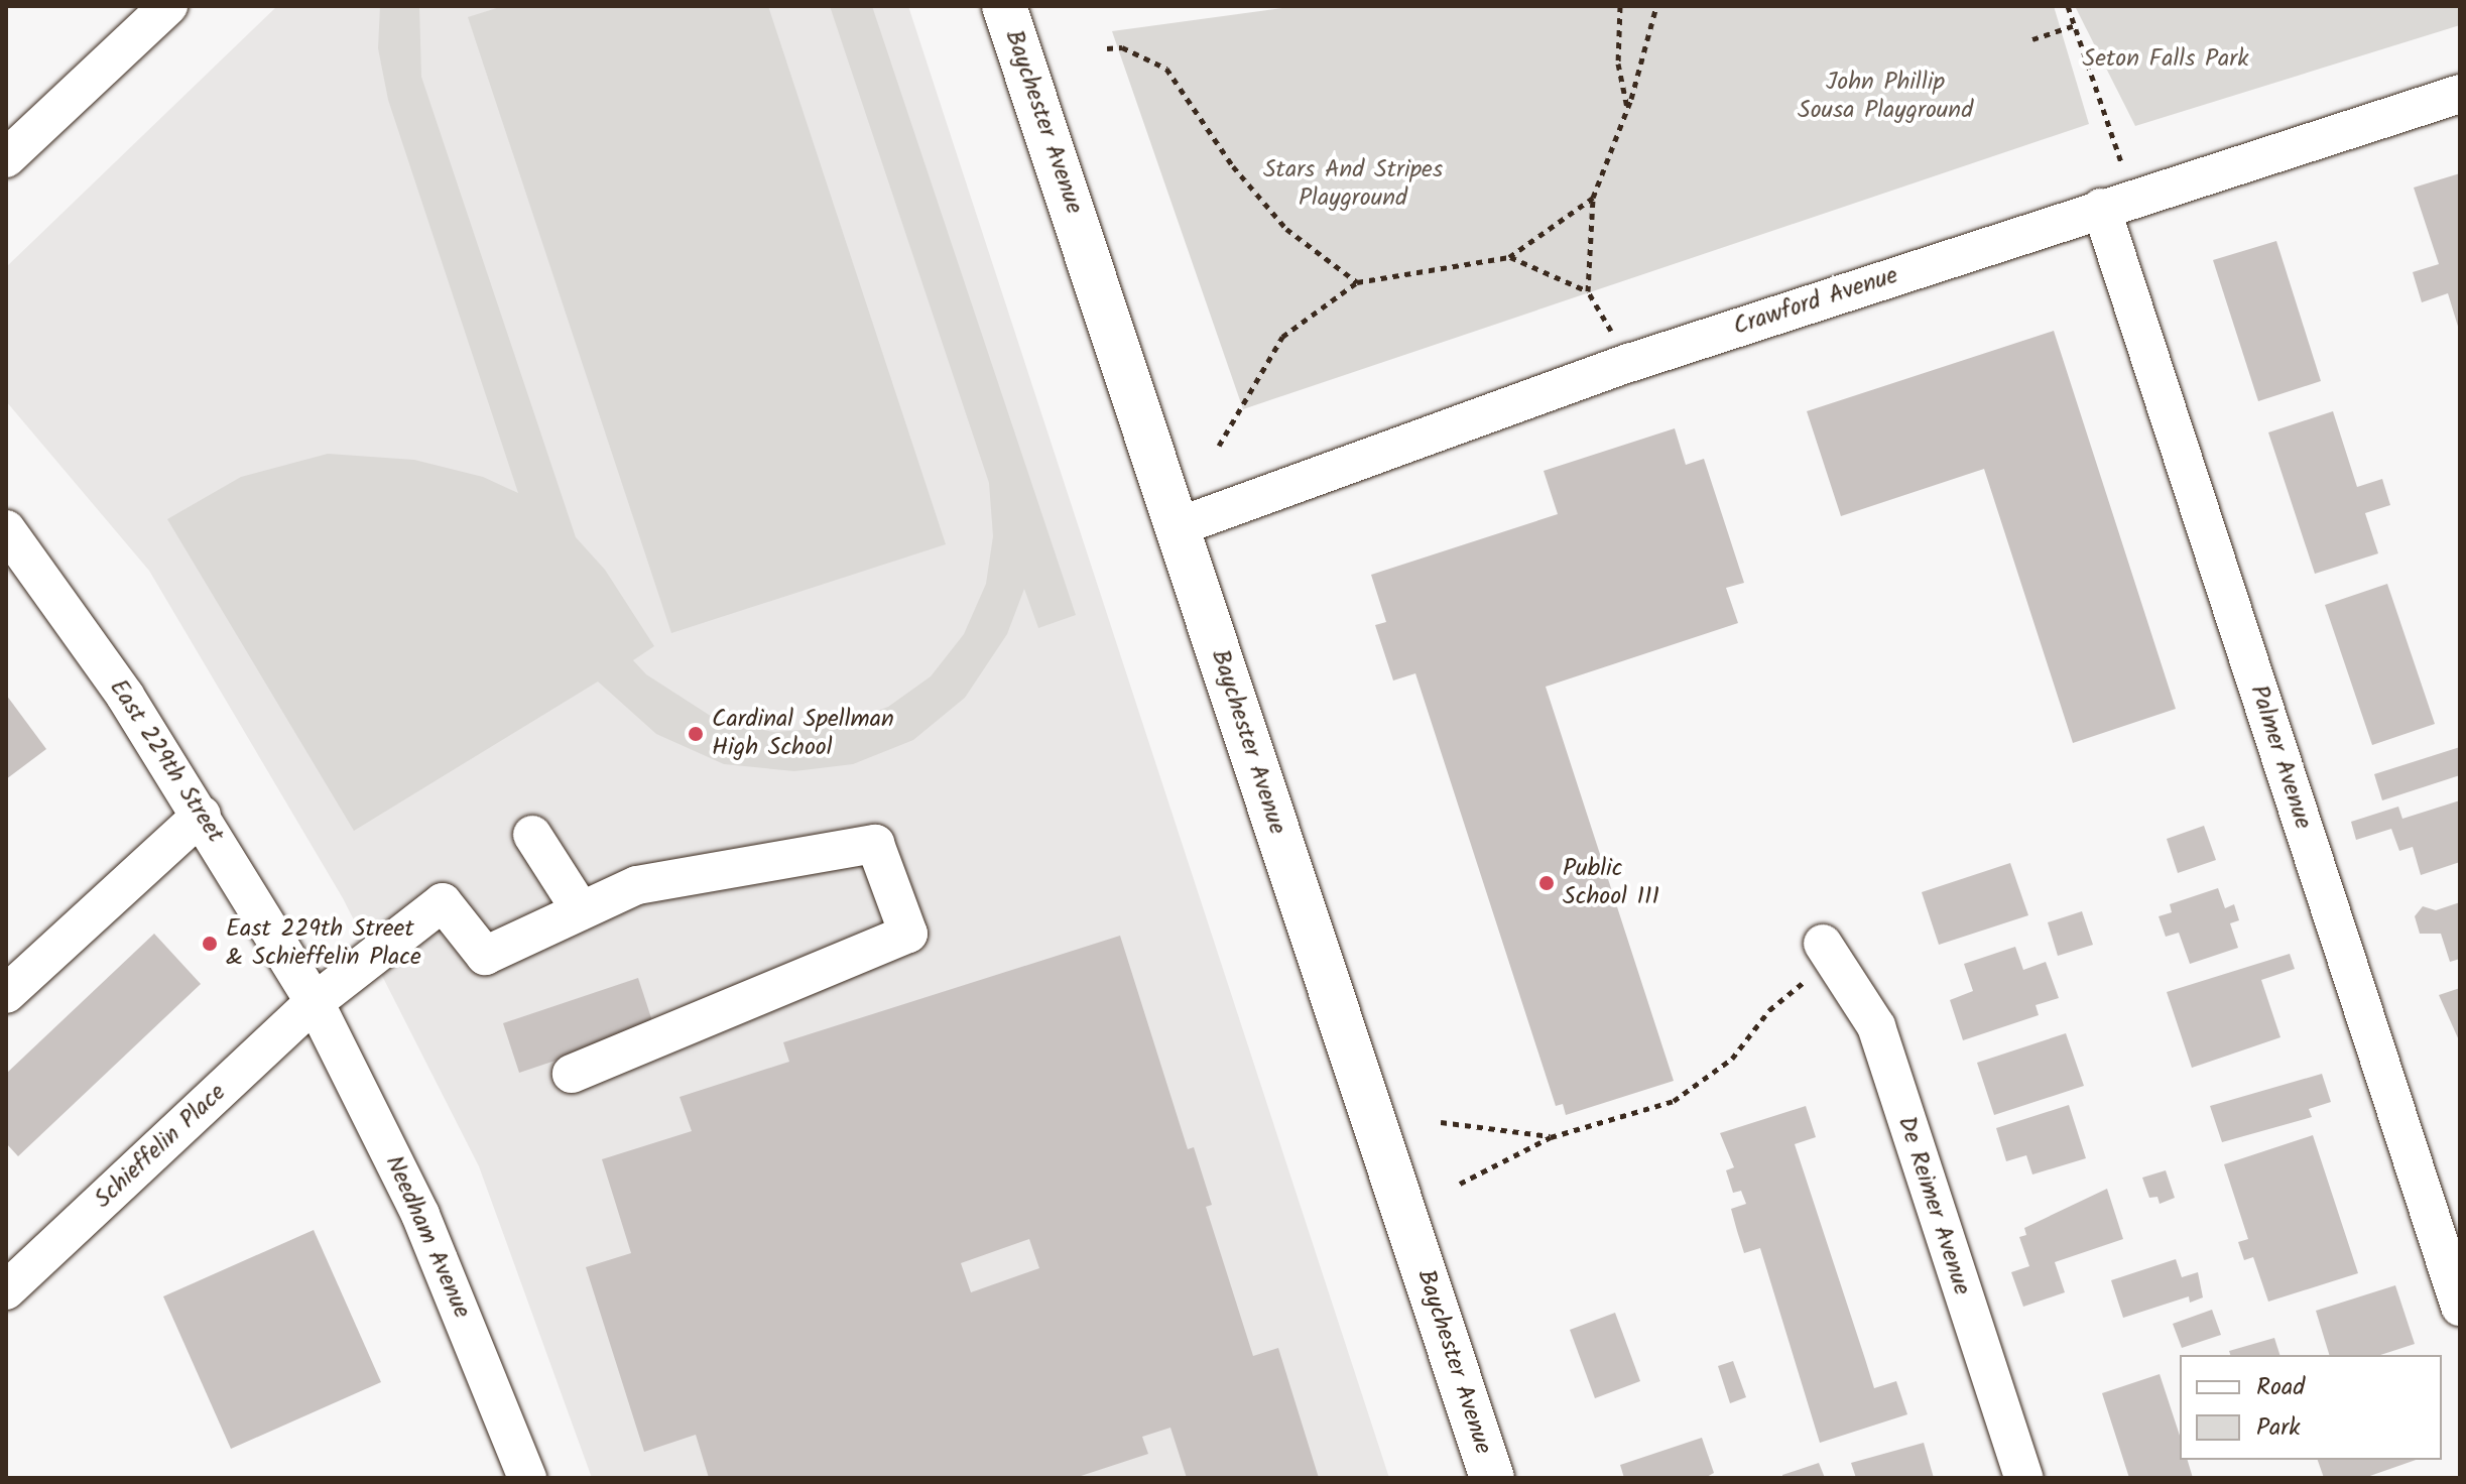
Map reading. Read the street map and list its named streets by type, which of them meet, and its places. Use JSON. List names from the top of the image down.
{
  "streets": {
    "main road": ["Baychester Avenue"],
    "street": [
      "Crawford Avenue",
      "Palmer Avenue",
      "East 229th Street",
      "Schieffelin Place",
      "De Reimer Avenue",
      "Needham Avenue"
    ]
  },
  "crossings": [
    ["Baychester Avenue", "Crawford Avenue"],
    ["Crawford Avenue", "Palmer Avenue"],
    ["East 229th Street", "Schieffelin Place"],
    ["East 229th Street", "Needham Avenue"],
    ["Schieffelin Place", "Needham Avenue"]
  ],
  "parks": ["Seton Falls Park", "John Phillip Sousa Playground", "Stars And Stripes Playground"],
  "places": ["Cardinal Spellman High School", "Public School 111", "East 229th Street & Schieffelin Place"],
  "legend": ["Road", "Park"]
}
